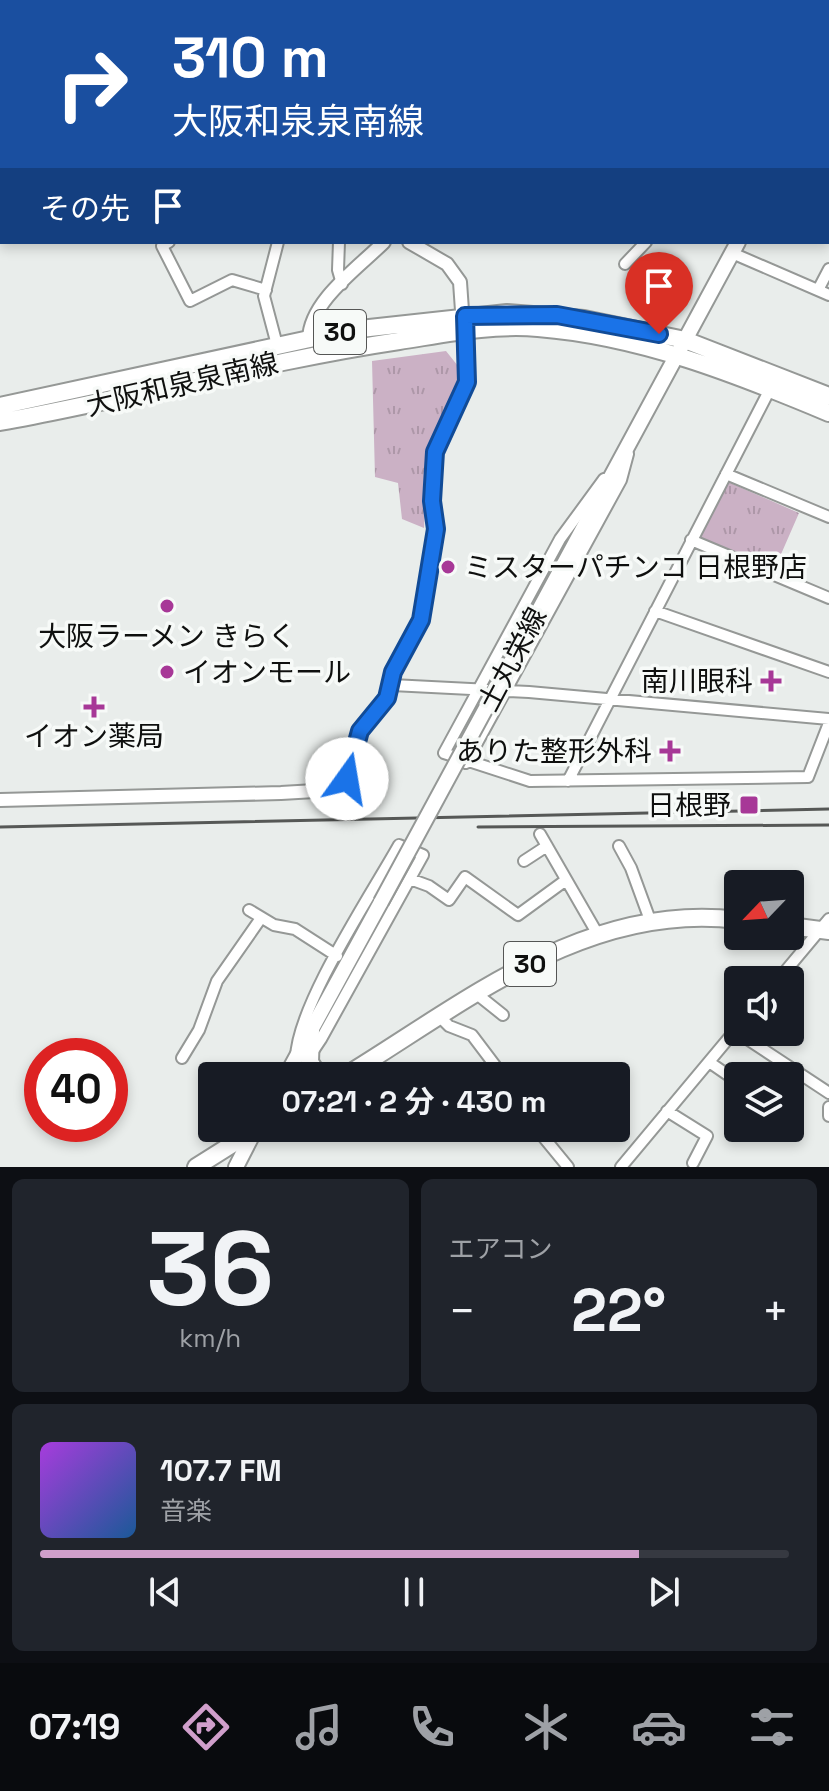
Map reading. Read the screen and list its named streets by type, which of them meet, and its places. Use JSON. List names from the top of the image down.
{
  "streets": {
    "main road": ["30", "大阪和泉泉南線", "土丸栄線"]
  },
  "crossings": [
    ["大阪和泉泉南線", "土丸栄線"]
  ],
  "places": {
    "other": ["ミスターパチンコ 日根野店", "大阪ラーメン きらく", "イオンモール"],
    "health": ["南川眼科", "イオン薬局", "ありた整形外科"],
    "transit": ["日根野"]
  },
  "north": "bottom left",
  "page": {
    "turn": ["310 m", "大阪和泉泉南線"],
    "then": "その先",
    "limit": "40",
    "trip": "07:21 · 2 分 · 430 m",
    "tile": [
      ["36", "km/h"],
      "エアコン"
    ],
    "heat": ["−", "22°", "+"],
    "song": ["107.7 FM", "音楽"],
    "tabs": "07:19"
  }
}
